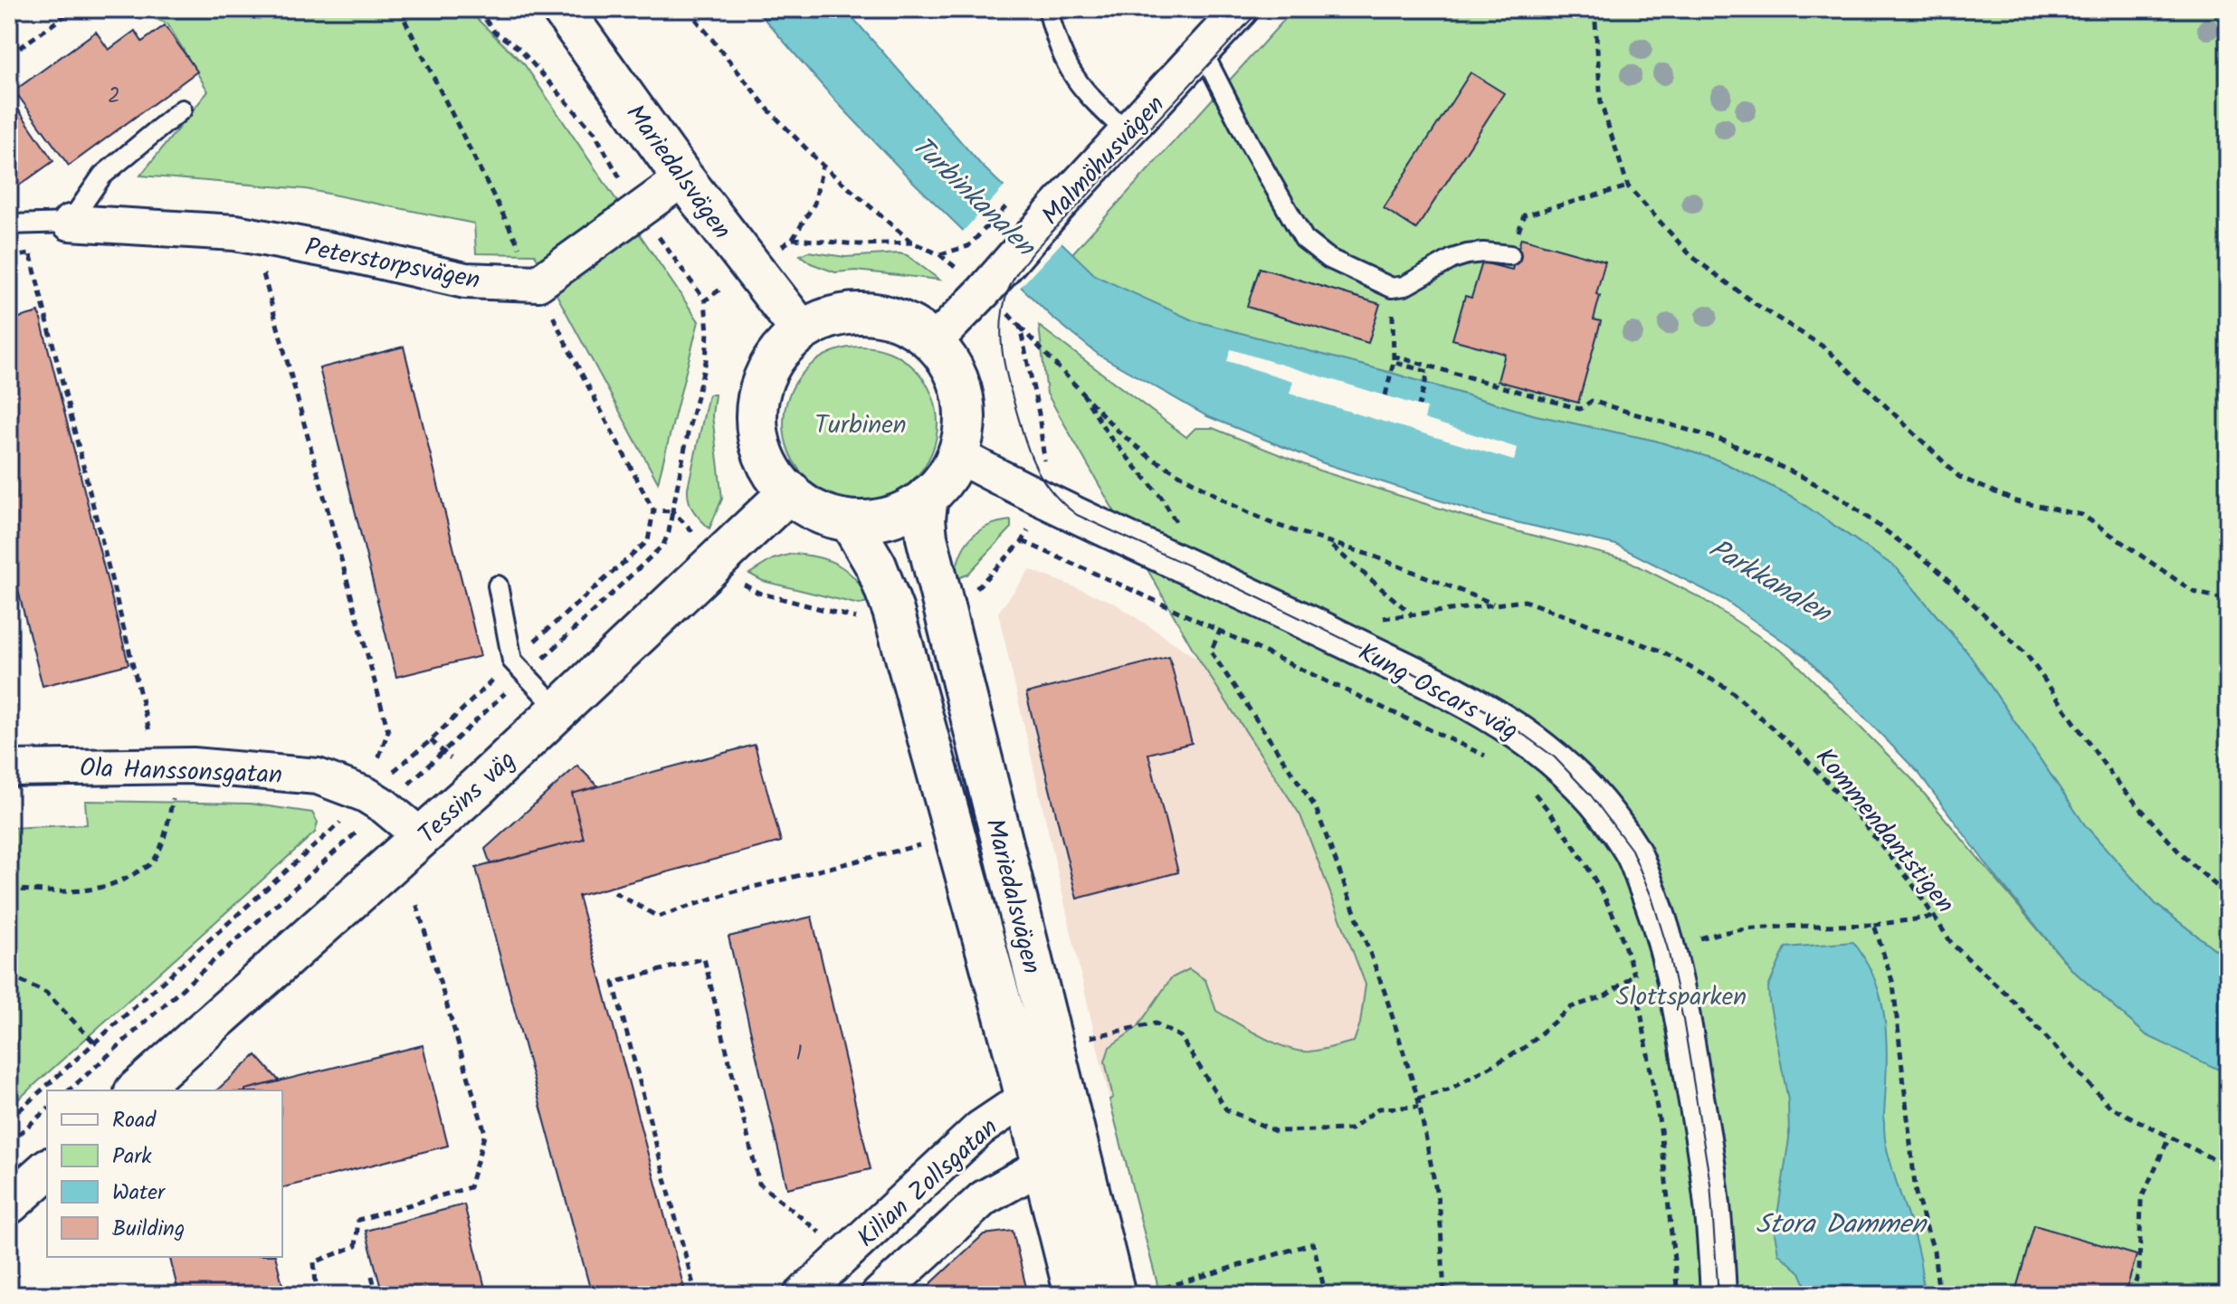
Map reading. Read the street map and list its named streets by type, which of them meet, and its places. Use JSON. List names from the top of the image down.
{
  "streets": {
    "main road": ["Mariedalsvägen", "Tessins väg"],
    "street": [
      "Malmöhusvägen",
      "Peterstorpsvägen",
      "Kung Oscars väg",
      "Ola Hanssonsgatan",
      "Kilian Zollsgatan"
    ],
    "path": ["Kommendantstigen"]
  },
  "crossings": [
    ["Malmöhusvägen", "Mariedalsvägen"],
    ["Malmöhusvägen", "Kung Oscars väg"],
    ["Malmöhusvägen", "Tessins väg"],
    ["Mariedalsvägen", "Kung Oscars väg"],
    ["Mariedalsvägen", "Tessins väg"],
    ["Mariedalsvägen", "Kilian Zollsgatan"],
    ["Kung Oscars väg", "Tessins väg"],
    ["Kung Oscars väg", "Kommendantstigen"],
    ["Ola Hanssonsgatan", "Tessins väg"]
  ],
  "water": ["Turbinkanalen", "Parkkanalen", "Stora Dammen"],
  "parks": ["Turbinen", "Slottsparken"],
  "house_numbers": ["2", "1"],
  "legend": [
    "Road",
    "Park",
    "Water",
    "Building"
  ]
}
